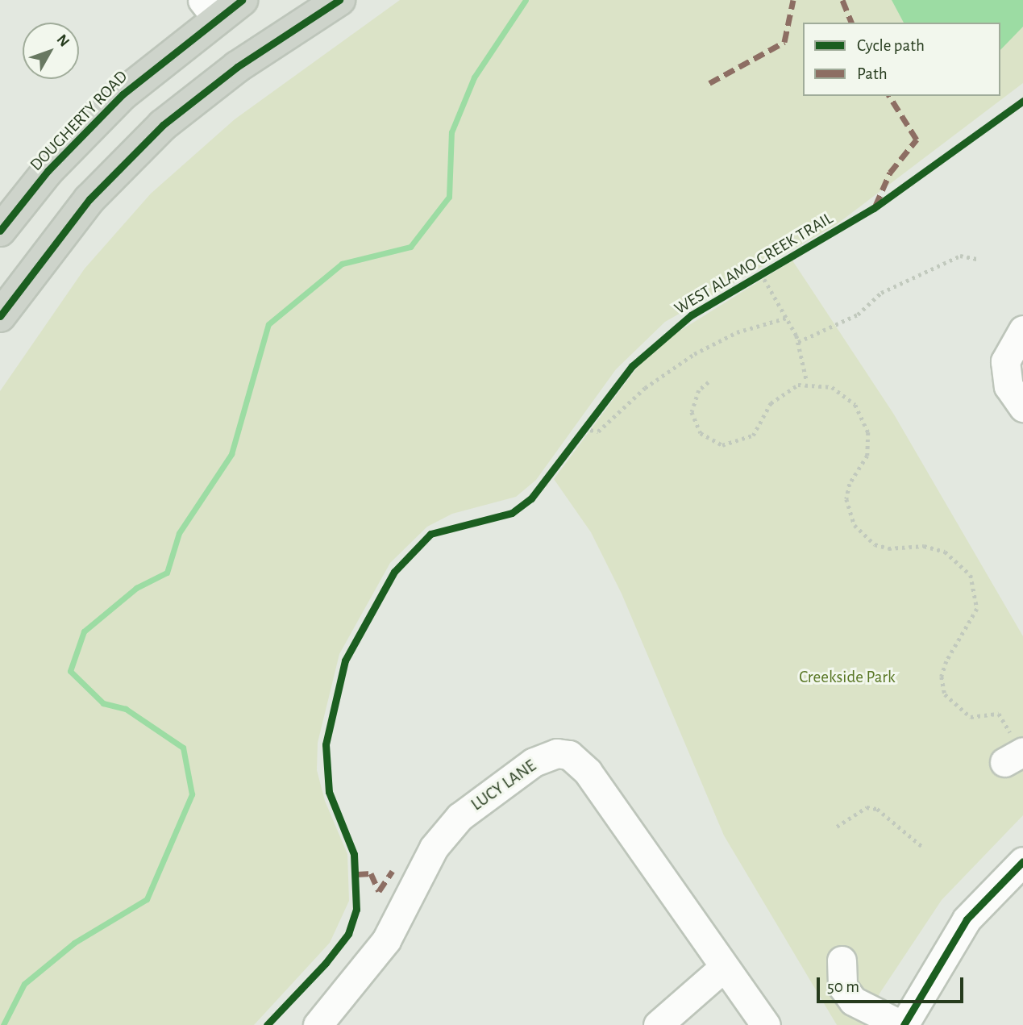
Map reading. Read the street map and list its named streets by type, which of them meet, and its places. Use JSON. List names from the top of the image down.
{
  "streets": {
    "main road": ["DOUGHERTY ROAD"],
    "street": ["LUCY LANE"],
    "cycle path": ["WEST ALAMO CREEK TRAIL"]
  },
  "parks": ["Creekside Park"],
  "legend": ["Cycle path", "Path"],
  "scale_bar": "50 m",
  "north": "top right"
}
